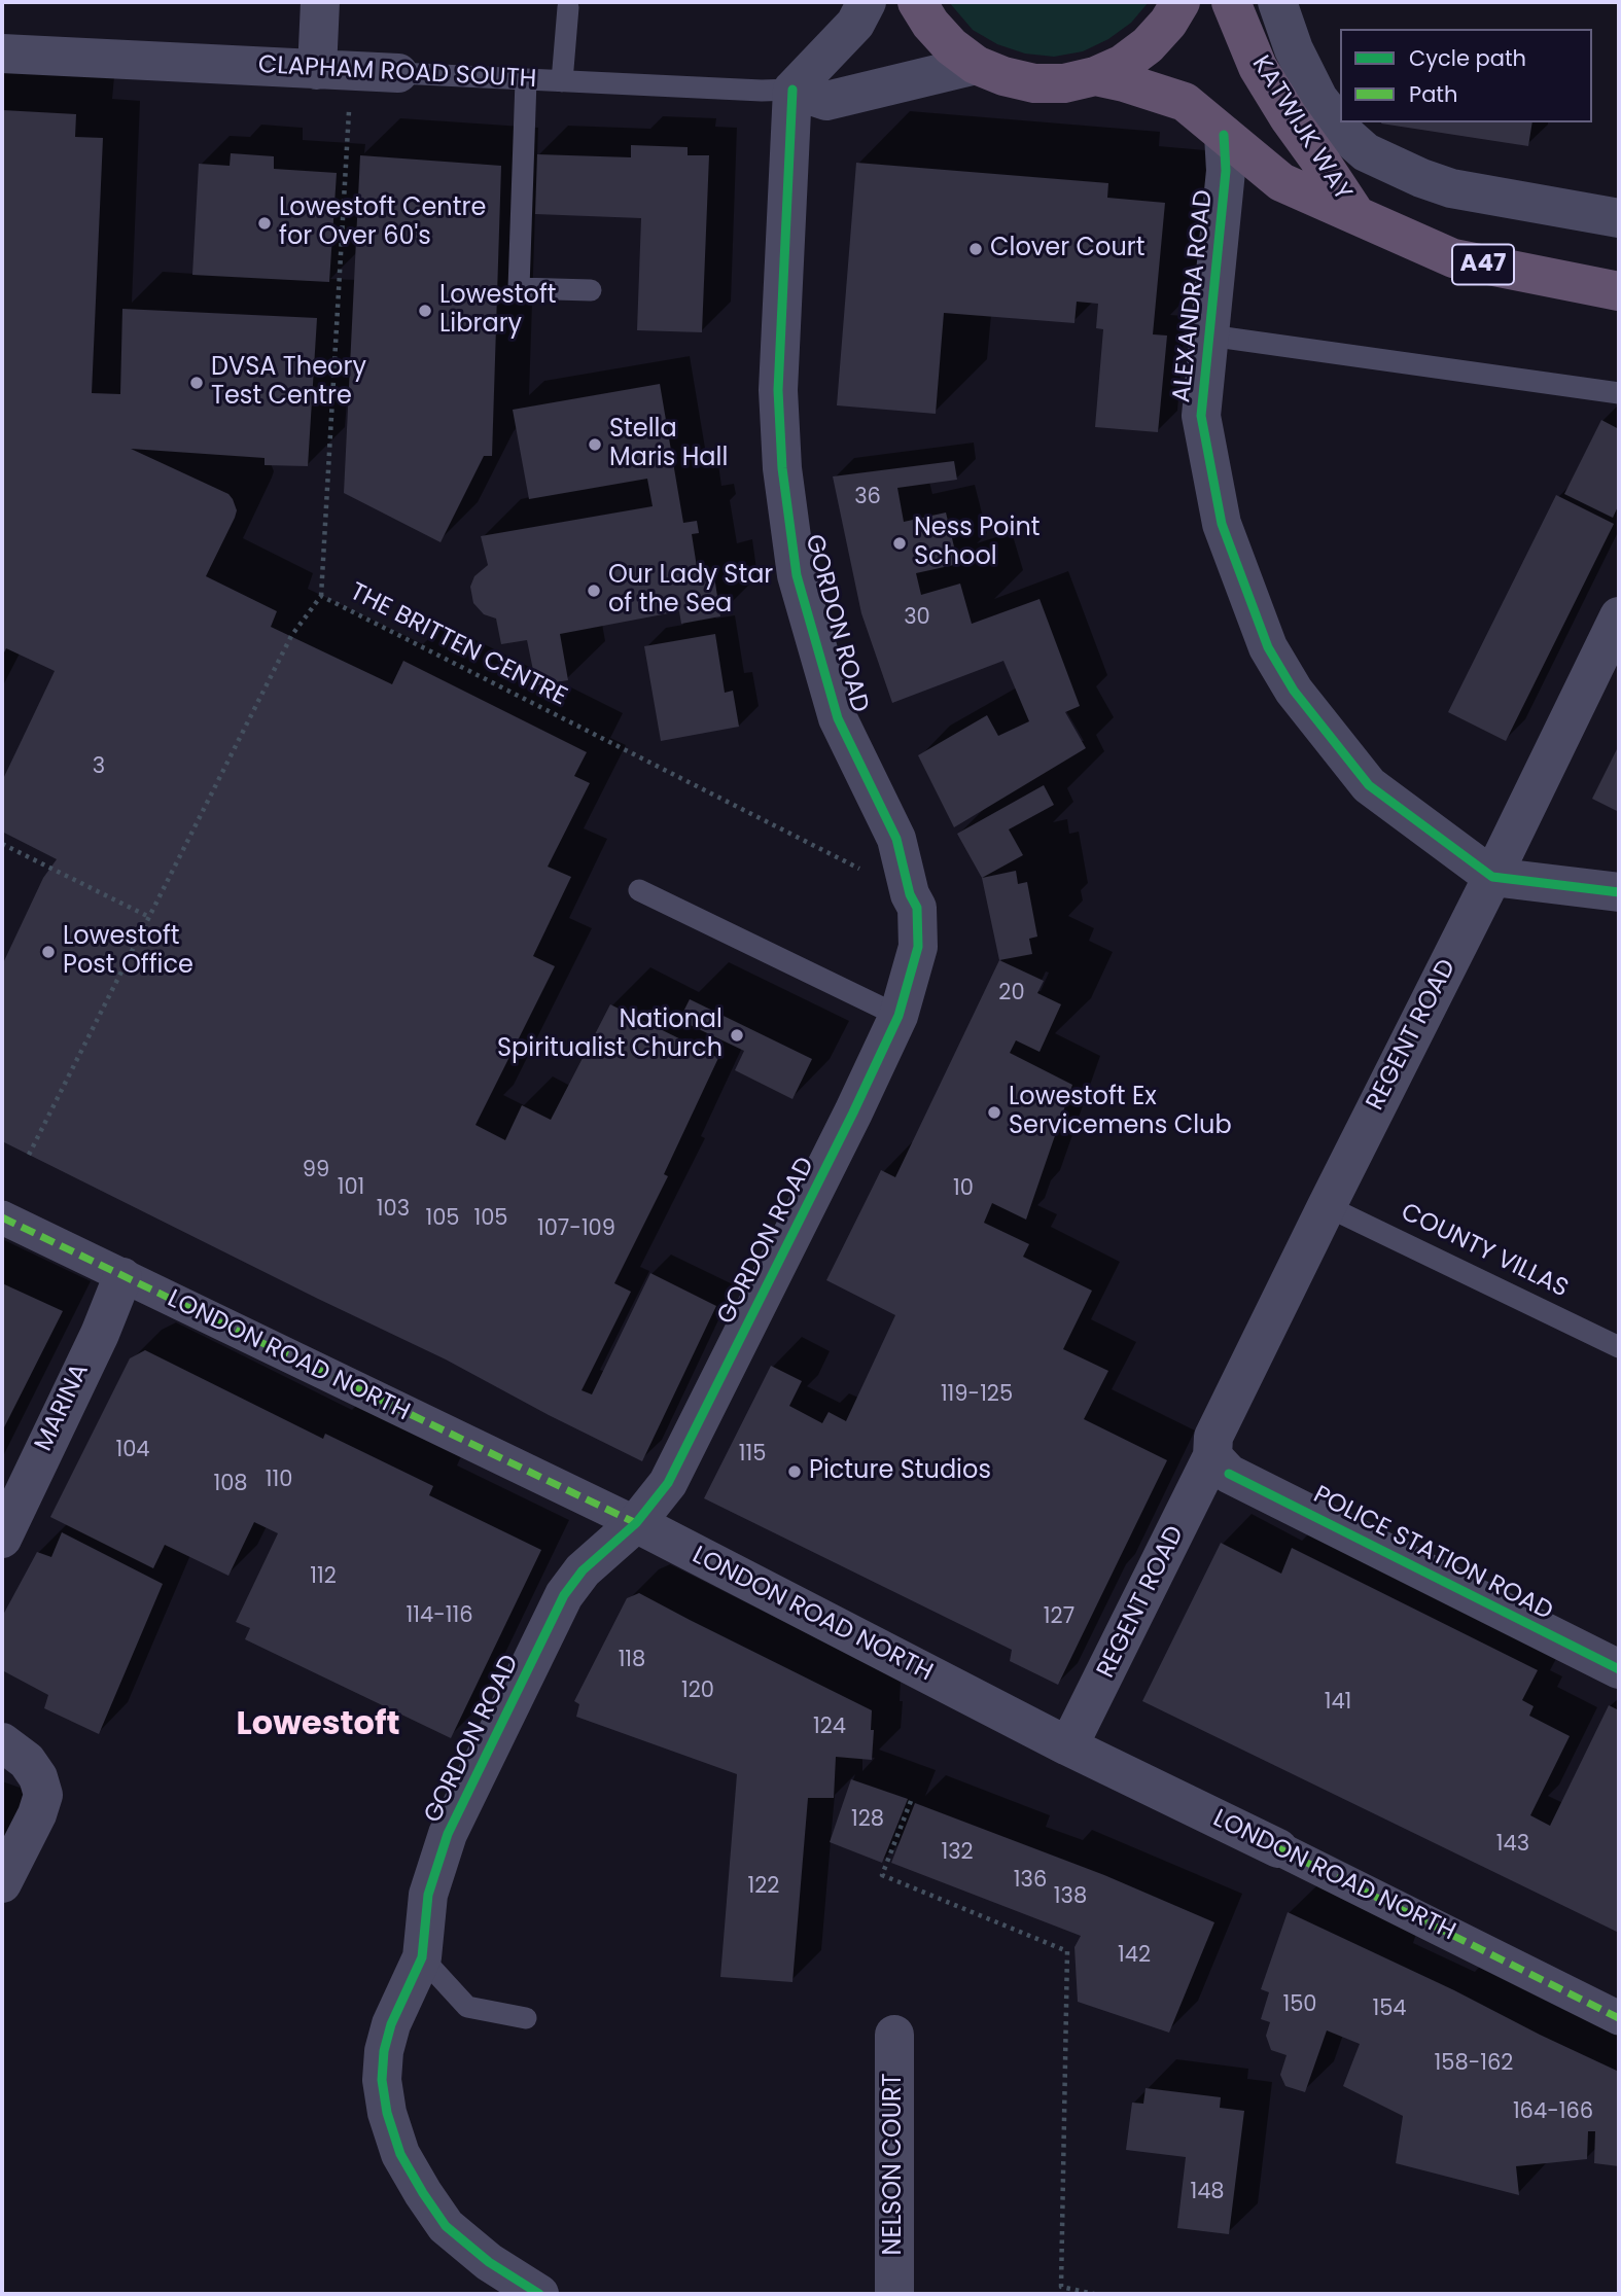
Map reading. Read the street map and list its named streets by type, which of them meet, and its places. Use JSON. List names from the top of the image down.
{
  "streets": {
    "highway": ["KATWIJK WAY", "A47"],
    "street": [
      "CLAPHAM ROAD SOUTH",
      "ALEXANDRA ROAD",
      "GORDON ROAD",
      "REGENT ROAD",
      "LONDON ROAD NORTH",
      "MARINA",
      "POLICE STATION ROAD",
      "NELSON COURT"
    ],
    "lane": ["COUNTY VILLAS"],
    "path": ["THE BRITTEN CENTRE"]
  },
  "crossings": [
    ["CLAPHAM ROAD SOUTH", "GORDON ROAD"],
    ["KATWIJK WAY", "ALEXANDRA ROAD"],
    ["ALEXANDRA ROAD", "REGENT ROAD"],
    ["GORDON ROAD", "THE BRITTEN CENTRE"],
    ["GORDON ROAD", "LONDON ROAD NORTH"],
    ["REGENT ROAD", "COUNTY VILLAS"],
    ["REGENT ROAD", "LONDON ROAD NORTH"],
    ["REGENT ROAD", "POLICE STATION ROAD"],
    ["LONDON ROAD NORTH", "MARINA"]
  ],
  "districts": ["Lowestoft"],
  "places": [
    "Lowestoft Centre for Over 60's",
    "Clover Court",
    "Lowestoft Library",
    "DVSA Theory Test Centre",
    "Stella Maris Hall",
    "Ness Point School",
    "Our Lady Star of the Sea",
    "Lowestoft Post Office",
    "National Spiritualist Church",
    "Lowestoft Ex Servicemens Club",
    "Picture Studios"
  ],
  "house_numbers": [
    "36",
    "30",
    "3",
    "20",
    "99",
    "101",
    "10",
    "103",
    "105",
    "105",
    "107-109",
    "119-125",
    "104",
    "115",
    "110",
    "108",
    "112",
    "114-116",
    "127",
    "118",
    "120",
    "141",
    "124",
    "128",
    "143",
    "132",
    "136",
    "122",
    "138",
    "142",
    "150",
    "154",
    "158-162",
    "164-166",
    "148"
  ],
  "legend": ["Cycle path", "Path"]
}
